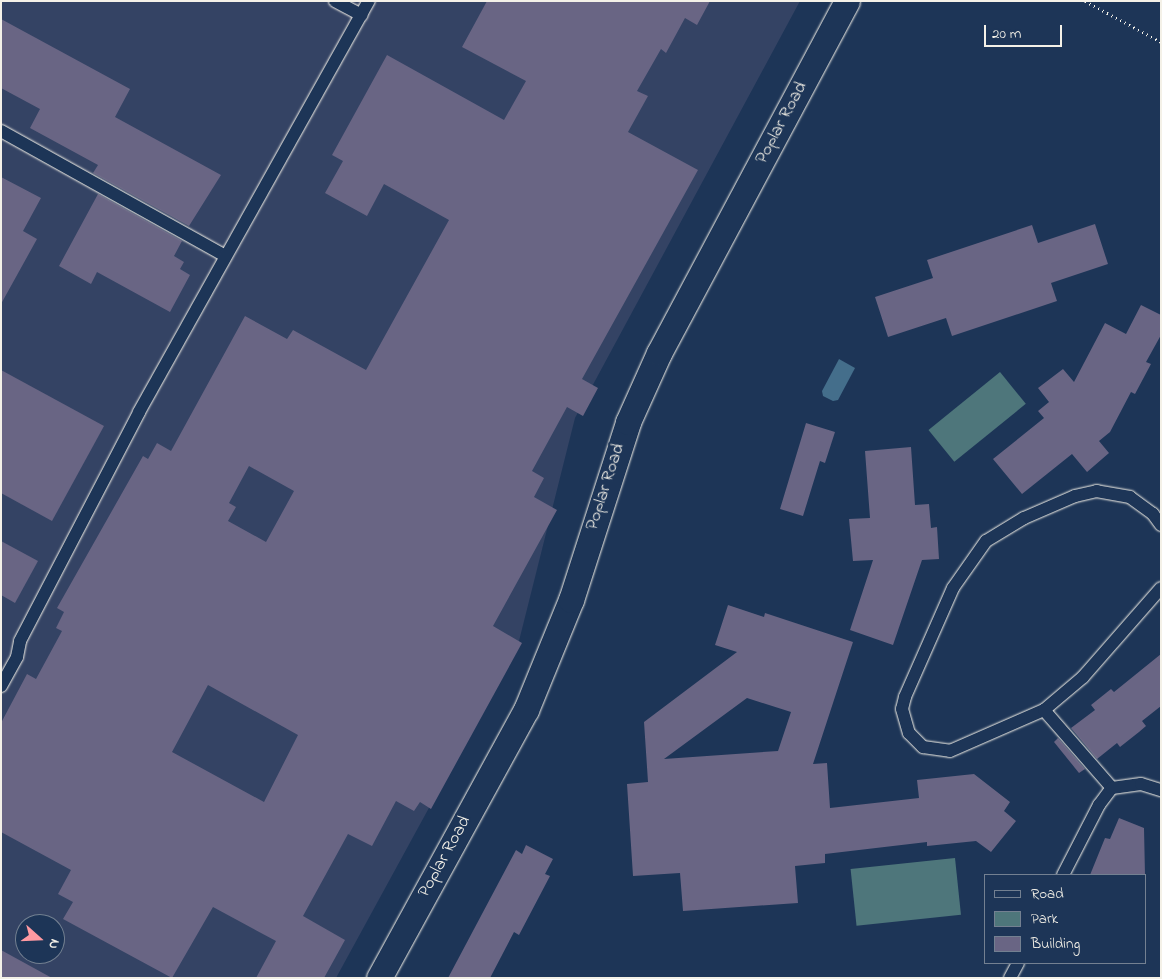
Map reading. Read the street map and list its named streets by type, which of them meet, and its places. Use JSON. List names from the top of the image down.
{
  "streets": {
    "street": ["Poplar Road"]
  },
  "legend": ["Road", "Park", "Building"],
  "scale_bar": "20 m",
  "north": "right"
}
